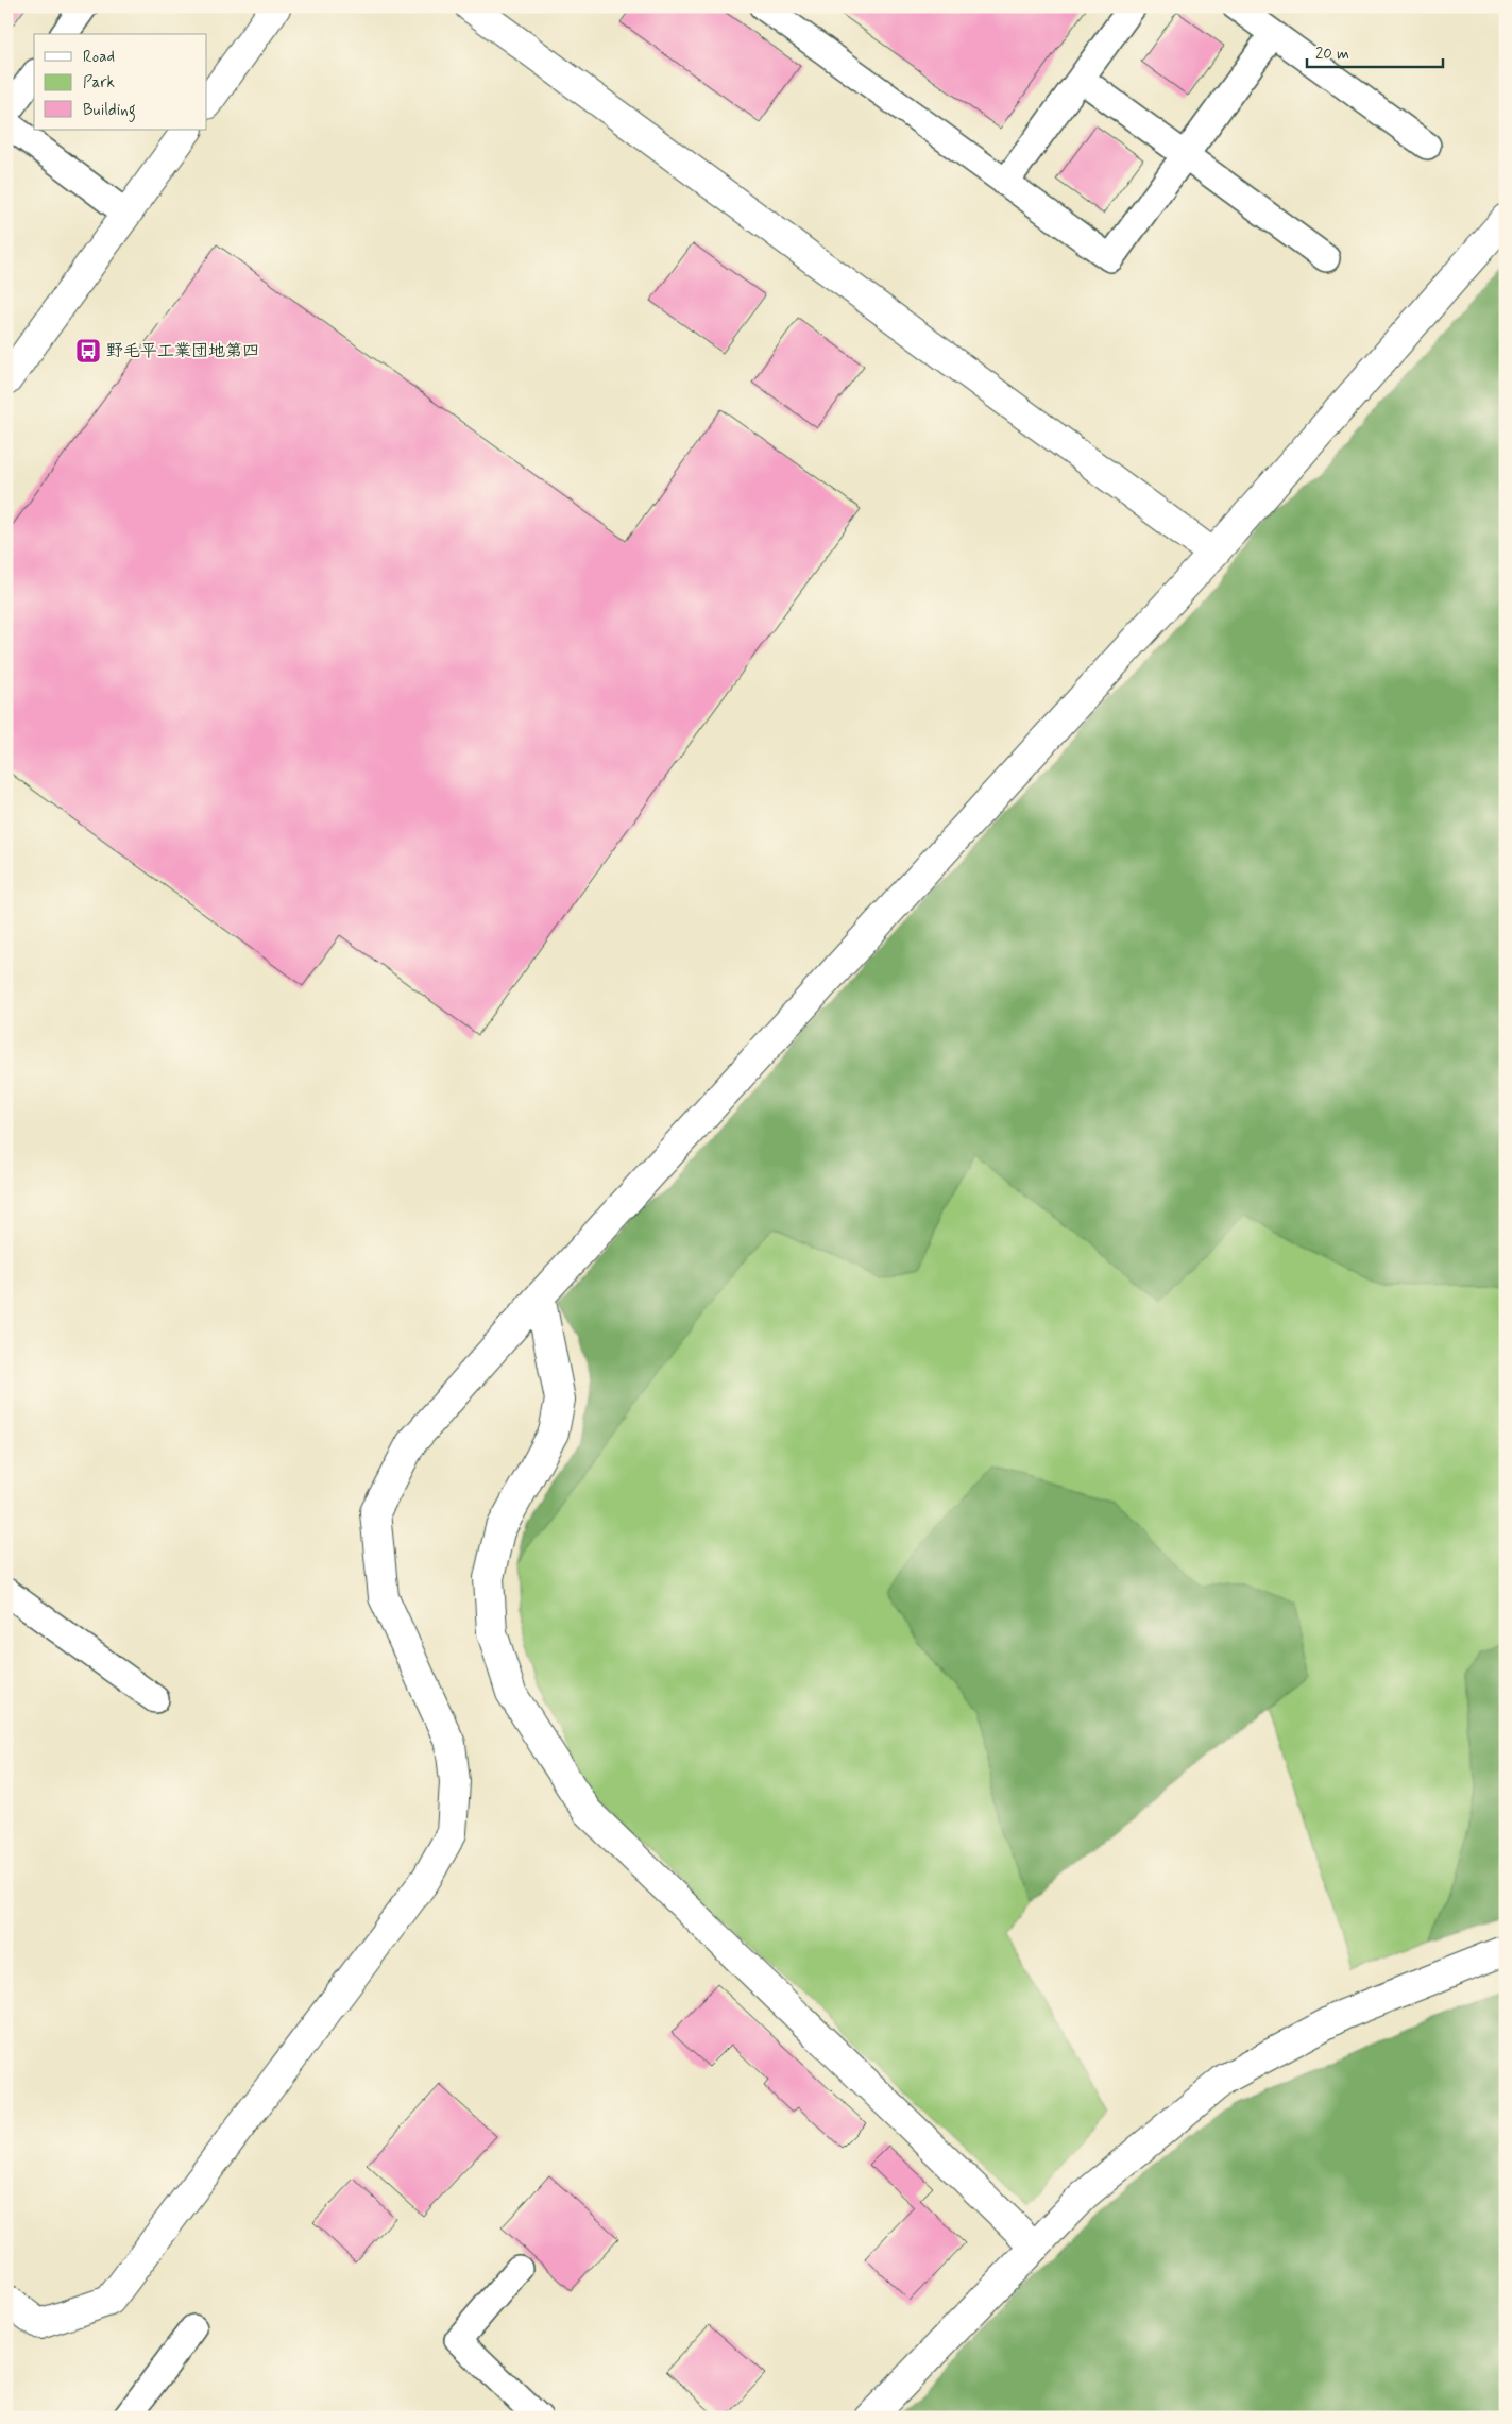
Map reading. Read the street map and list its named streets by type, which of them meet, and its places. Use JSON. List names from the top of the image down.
{
  "places": {
    "bus stop": ["野毛平工業団地第四"]
  },
  "legend": ["Road", "Park", "Building"],
  "scale_bar": "20 m"
}
